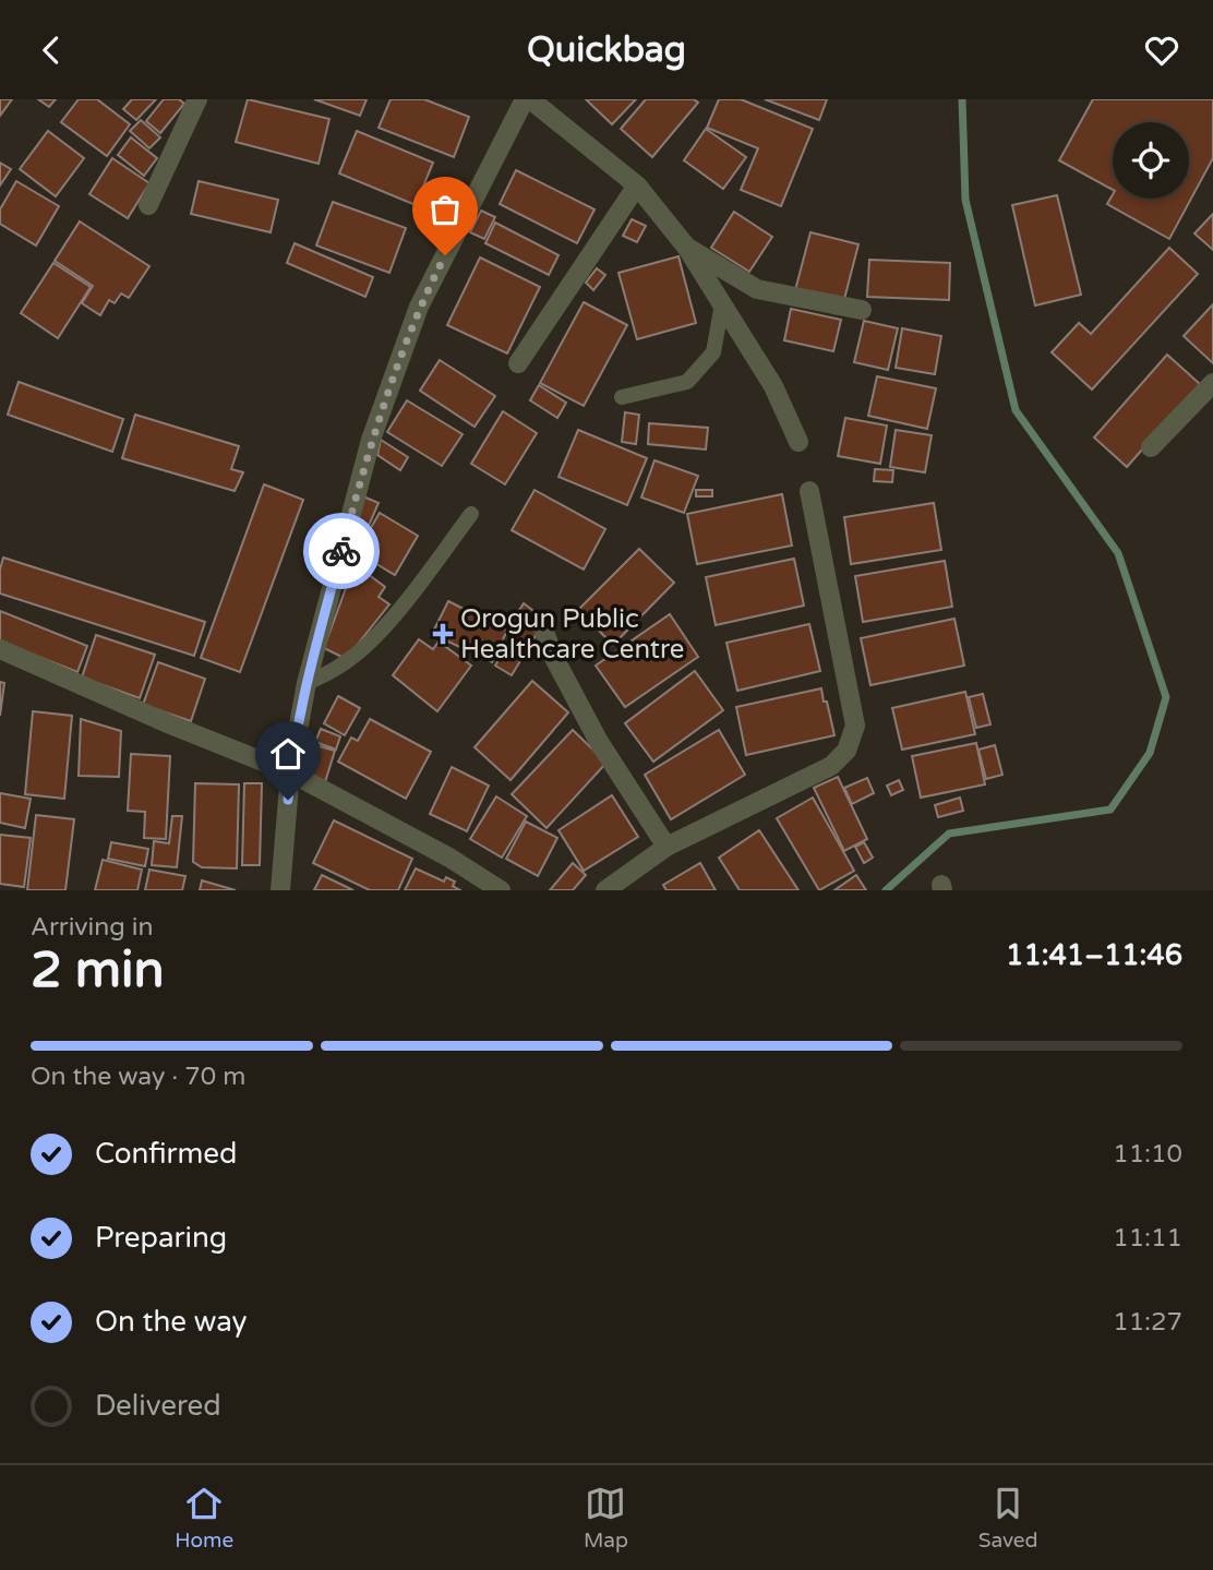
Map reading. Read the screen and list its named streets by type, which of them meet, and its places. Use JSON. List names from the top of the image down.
{
  "places": {
    "health": ["Orogun Public Healthcare Centre"]
  },
  "page": {
    "header": "Quickbag",
    "heading": ["2 min", "Arriving in", "11:41–11:46"],
    "bar": "On the way · 70 m",
    "list": [
      ["Confirmed", "11:10"],
      ["Preparing", "11:11"],
      ["On the way", "11:27"],
      "Delivered"
    ],
    "tabs": ["Home", "Map", "Saved"]
  }
}
